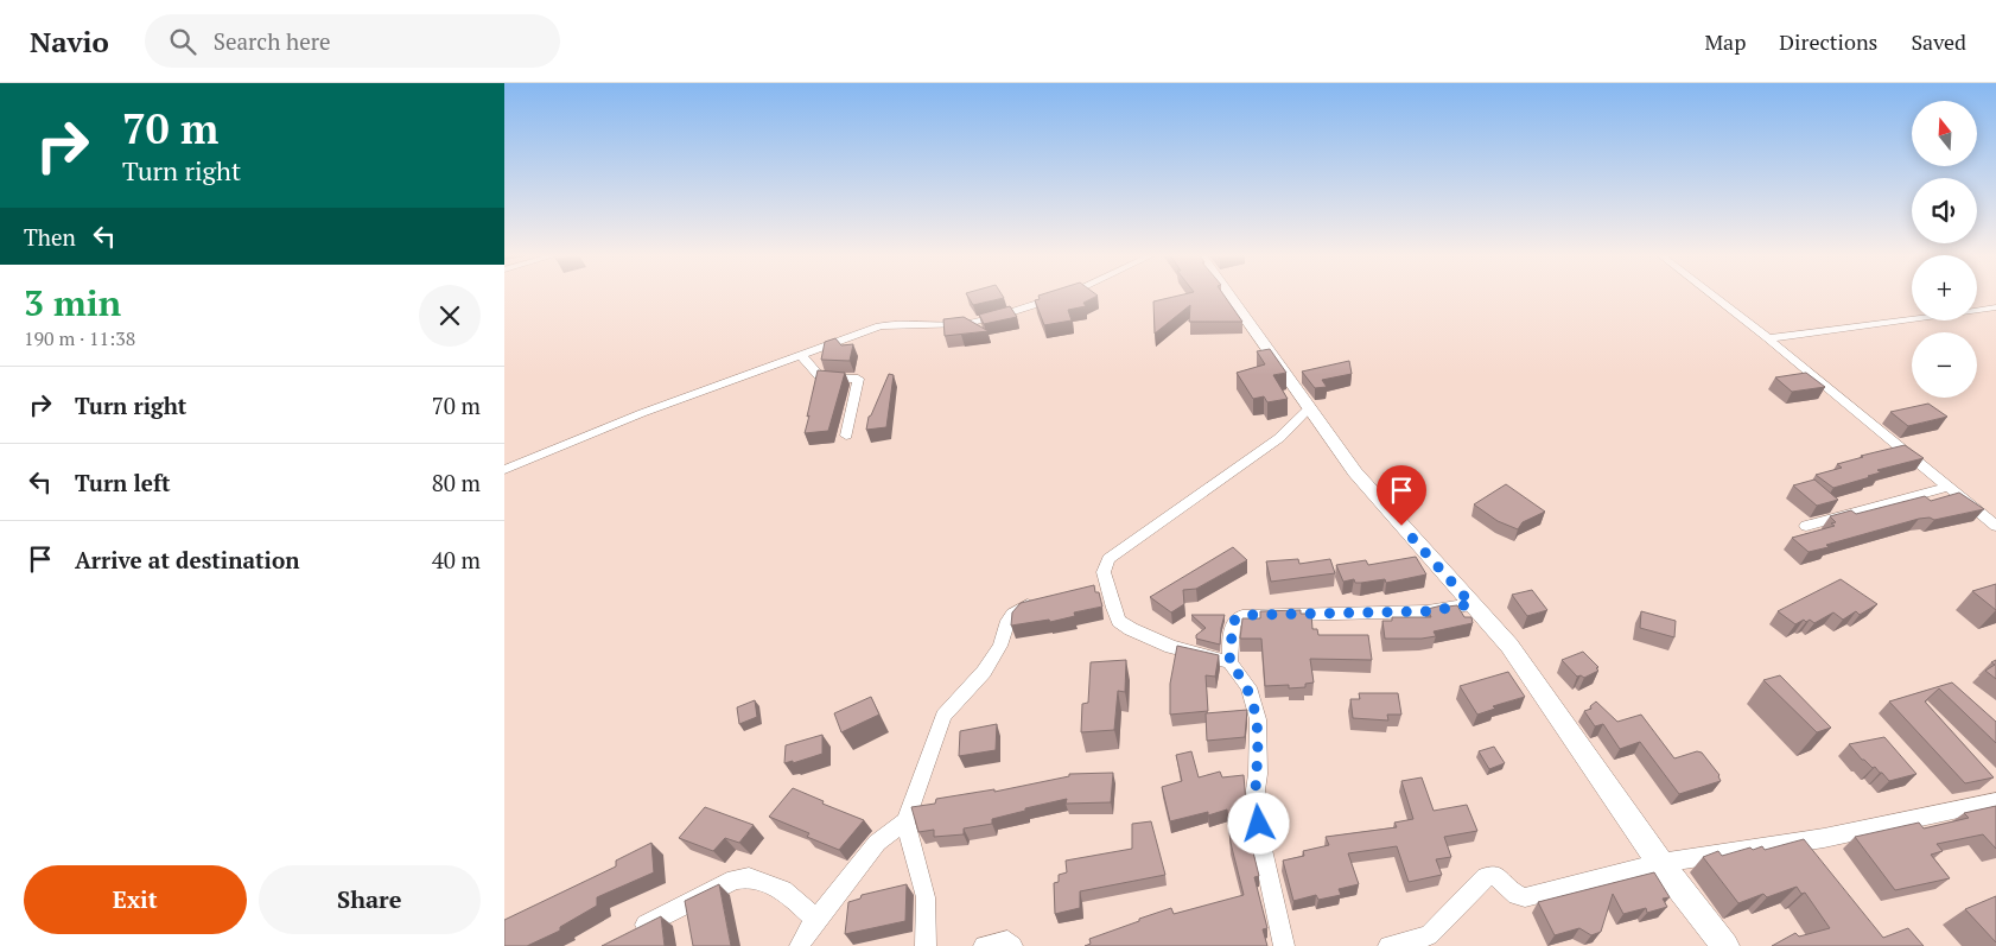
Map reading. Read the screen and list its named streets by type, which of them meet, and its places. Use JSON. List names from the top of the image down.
{
  "north": "top",
  "page": {
    "header": "Navio",
    "search": "Search here",
    "nav": ["Map", "Directions", "Saved"],
    "turn": ["70 m", "Turn right"],
    "map_buttons": ["+", "−"],
    "then": "Then",
    "heading": ["3 min", "190 m · 11:38"],
    "list": [
      {
        "name": "Turn right",
        "value": "70 m"
      },
      {
        "name": "Turn left",
        "value": "80 m"
      },
      {
        "name": "Arrive at destination",
        "value": "40 m"
      }
    ],
    "buttons": ["Exit", "Share"]
  }
}
